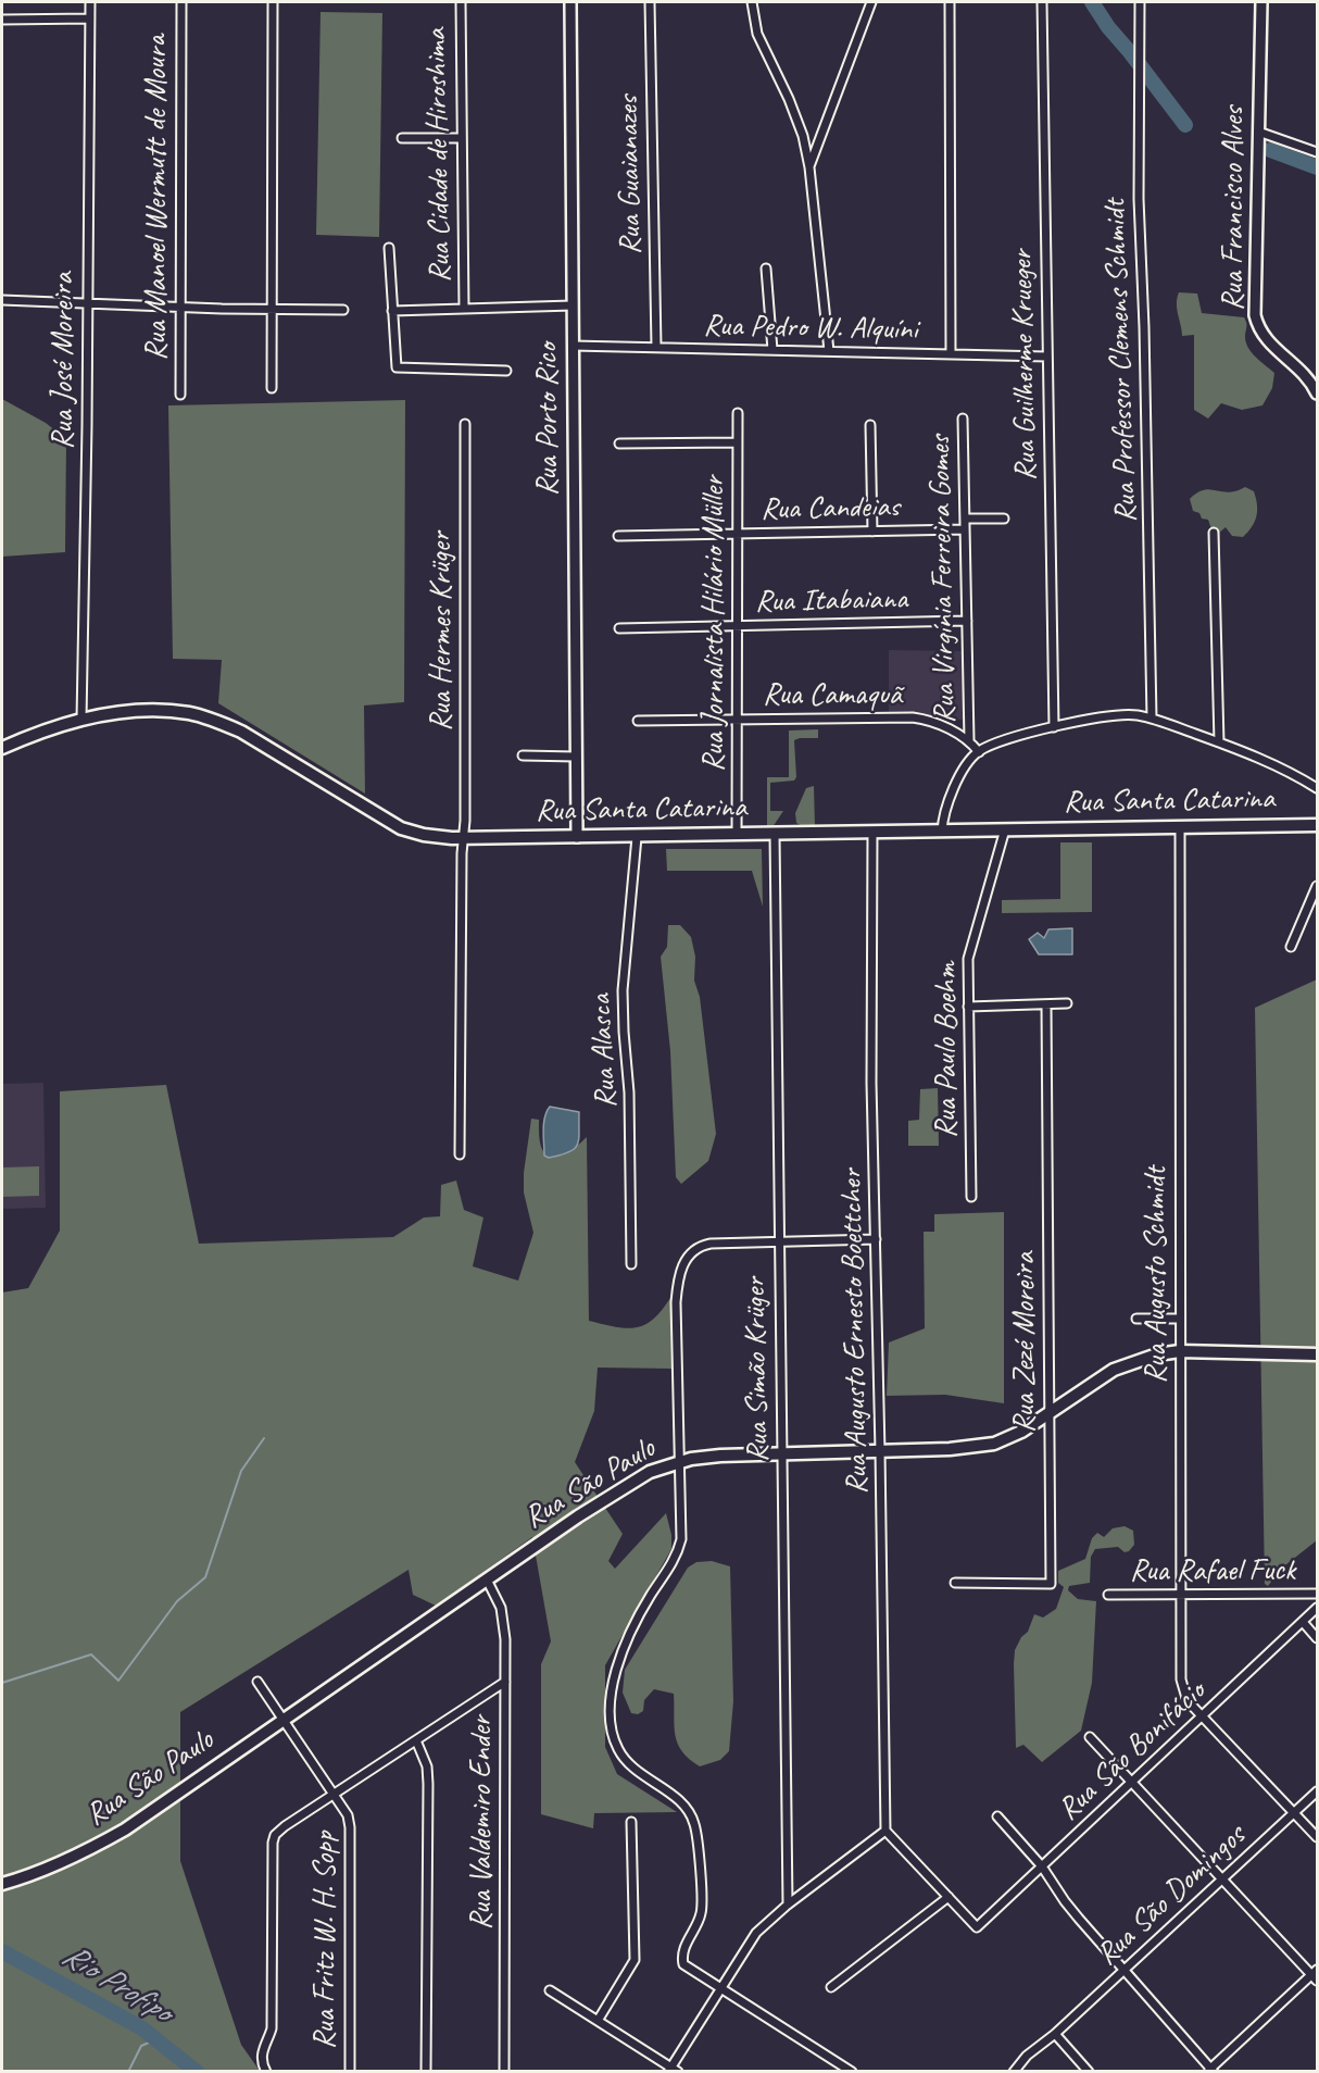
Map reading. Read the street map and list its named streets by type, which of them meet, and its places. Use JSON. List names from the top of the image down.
{
  "streets": {
    "main road": [
      "Rua Francisco Alves",
      "Rua Porto Rico",
      "Rua Santa Catarina",
      "Rua São Paulo"
    ],
    "street": [
      "Rua Cidade de Hiroshima",
      "Rua Guaianazes",
      "Rua Manoel Wermutt de Moura",
      "Rua Pedro W. Alquíni",
      "Rua José Moreira",
      "Rua Professor Clemens Schmidt",
      "Rua Guilherme Krueger",
      "Rua Candeias",
      "Rua Virgínia Ferreira Gomes",
      "Rua Itabaiana",
      "Rua Jornalista Hilário Müller",
      "Rua Hermes Krüger",
      "Rua Camaquã",
      "Rua Paulo Boehm",
      "Rua Alasca",
      "Rua Augusto Schmidt",
      "Rua Augusto Ernesto Boettcher",
      "Rua Zezé Moreira",
      "Rua Simão Krüger",
      "Rua Rafael Fuck",
      "Rua São Bonifácio",
      "Rua Valdemiro Ender",
      "Rua São Domingos",
      "Rua Fritz W. H. Sopp"
    ]
  },
  "crossings": [
    ["Rua Guaianazes", "Rua Pedro W. Alquíni"],
    ["Rua Pedro W. Alquíni", "Rua Guilherme Krueger"],
    ["Rua Pedro W. Alquíni", "Rua Porto Rico"],
    ["Rua José Moreira", "Rua Santa Catarina"],
    ["Rua Porto Rico", "Rua Santa Catarina"],
    ["Rua Candeias", "Rua Virgínia Ferreira Gomes"],
    ["Rua Candeias", "Rua Jornalista Hilário Müller"],
    ["Rua Virgínia Ferreira Gomes", "Rua Itabaiana"],
    ["Rua Virgínia Ferreira Gomes", "Rua Camaquã"],
    ["Rua Itabaiana", "Rua Jornalista Hilário Müller"],
    ["Rua Jornalista Hilário Müller", "Rua Camaquã"],
    ["Rua Jornalista Hilário Müller", "Rua Santa Catarina"],
    ["Rua Hermes Krüger", "Rua Santa Catarina"],
    ["Rua Santa Catarina", "Rua Paulo Boehm"],
    ["Rua Santa Catarina", "Rua Alasca"],
    ["Rua Santa Catarina", "Rua Augusto Schmidt"],
    ["Rua Santa Catarina", "Rua Augusto Ernesto Boettcher"],
    ["Rua Santa Catarina", "Rua Simão Krüger"],
    ["Rua Augusto Schmidt", "Rua São Paulo"],
    ["Rua Augusto Schmidt", "Rua Rafael Fuck"],
    ["Rua Augusto Schmidt", "Rua São Bonifácio"],
    ["Rua Augusto Schmidt", "Rua São Domingos"],
    ["Rua Augusto Ernesto Boettcher", "Rua São Paulo"],
    ["Rua Zezé Moreira", "Rua São Paulo"],
    ["Rua Simão Krüger", "Rua São Paulo"],
    ["Rua São Paulo", "Rua Valdemiro Ender"],
    ["Rua São Paulo", "Rua Fritz W. H. Sopp"]
  ],
  "water": ["Rio Profipo"]
}
